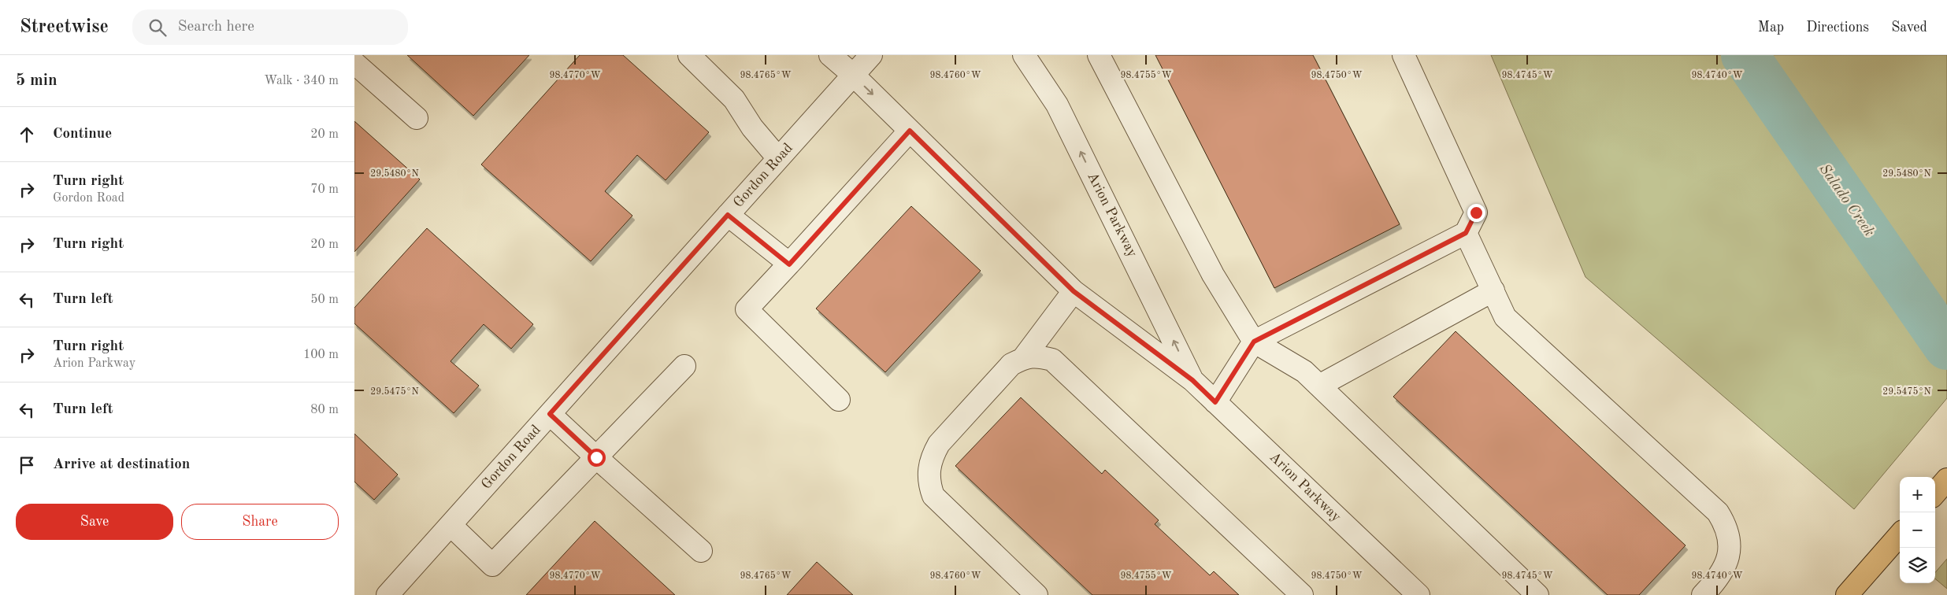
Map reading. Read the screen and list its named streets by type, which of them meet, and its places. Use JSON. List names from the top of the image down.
{
  "streets": {
    "street": ["Gordon Road", "Arion Parkway"]
  },
  "crossings": [
    ["Gordon Road", "Arion Parkway"]
  ],
  "water": ["Salado Creek"],
  "page": {
    "header": "Streetwise",
    "search": "Search here",
    "nav": ["Map", "Directions", "Saved"],
    "heading": ["5 min", "Walk · 340 m"],
    "list": [
      ["Continue", "20 m"],
      ["Turn right", "Gordon Road", "70 m"],
      ["Turn right", "20 m"],
      ["Turn left", "50 m"],
      ["Turn right", "Arion Parkway", "100 m"],
      ["Turn left", "80 m"],
      "Arrive at destination"
    ],
    "map_buttons": ["+", "−"],
    "buttons": ["Save", "Share"]
  },
  "coordinates": [
    "98.4770°W",
    "98.4765°W",
    "98.4760°W",
    "98.4755°W",
    "98.4750°W",
    "98.4745°W",
    "98.4740°W",
    "29.5480°N",
    "29.5475°N"
  ]
}
